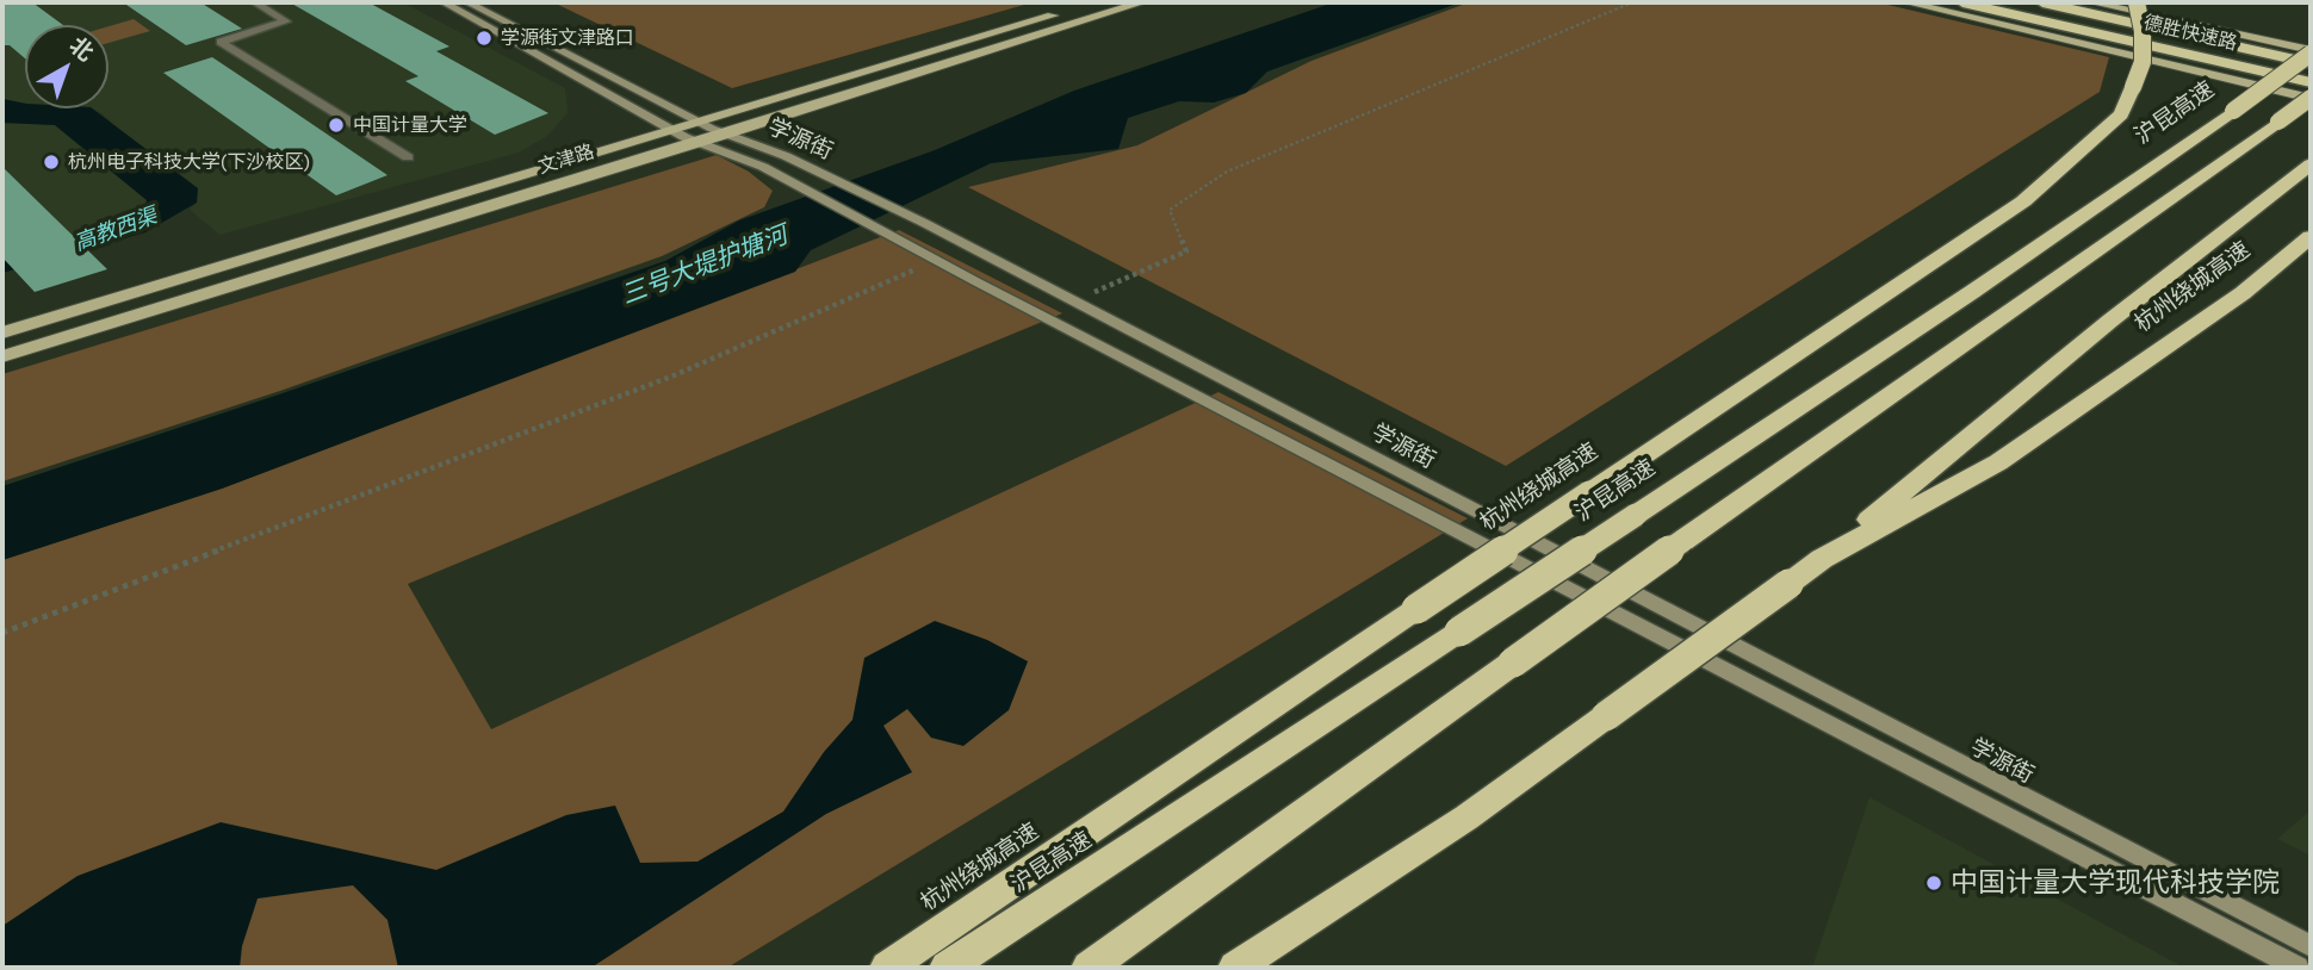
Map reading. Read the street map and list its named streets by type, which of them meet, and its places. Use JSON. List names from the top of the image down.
{
  "streets": {
    "highway": ["德胜快速路", "沪昆高速", "杭州绕城高速"],
    "main road": ["学源街", "文津路"]
  },
  "crossings": [
    ["学源街", "文津路"]
  ],
  "water": ["高教西渠", "三号大堤护塘河"],
  "places": [
    "学源街文津路口",
    "中国计量大学",
    "杭州电子科技大学(下沙校区)",
    "中国计量大学现代科技学院"
  ],
  "north": "top right"
}
